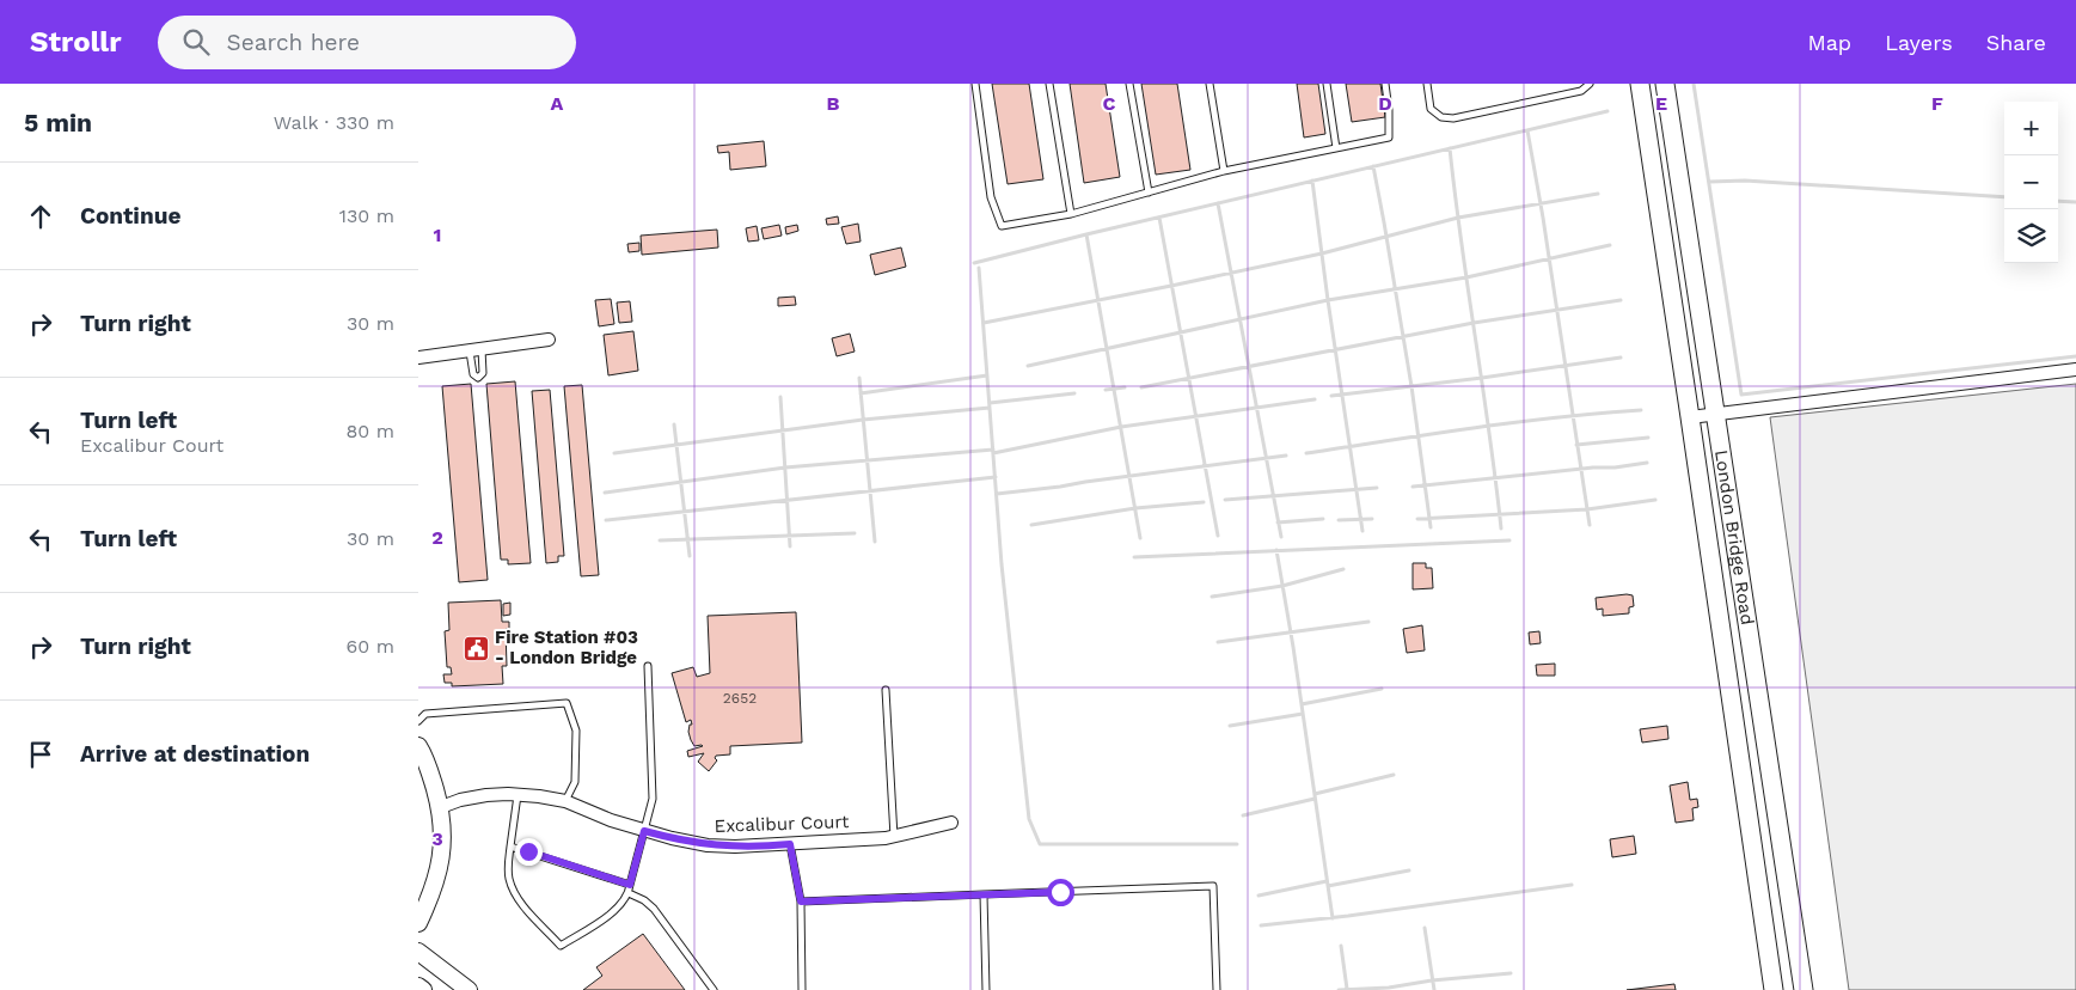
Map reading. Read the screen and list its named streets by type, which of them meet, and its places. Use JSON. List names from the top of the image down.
{
  "streets": {
    "main road": ["London Bridge Road"],
    "street": ["Excalibur Court"]
  },
  "places": {
    "public building": ["Fire Station #03 - London Bridge"]
  },
  "house_numbers": ["2652"],
  "page": {
    "header": "Strollr",
    "search": "Search here",
    "nav": ["Map", "Layers", "Share"],
    "heading": ["5 min", "Walk · 330 m"],
    "map_buttons": ["+", "−"],
    "list": [
      ["Continue", "130 m"],
      ["Turn right", "30 m"],
      ["Turn left", "Excalibur Court", "80 m"],
      ["Turn left", "30 m"],
      ["Turn right", "60 m"],
      "Arrive at destination"
    ]
  },
  "grid": {
    "columns": [
      "A",
      "B",
      "C",
      "D",
      "E",
      "F"
    ],
    "rows": ["1", "2", "3"]
  }
}
